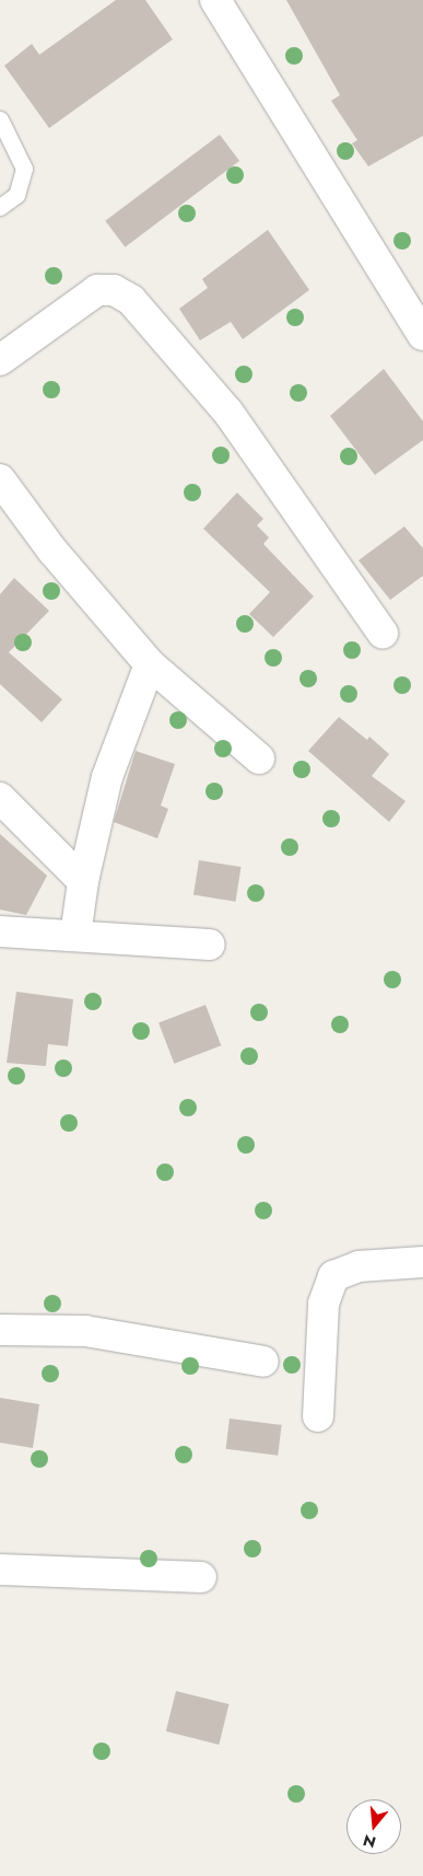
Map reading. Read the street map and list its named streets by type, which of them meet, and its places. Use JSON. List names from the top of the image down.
{
  "north": "bottom"
}
